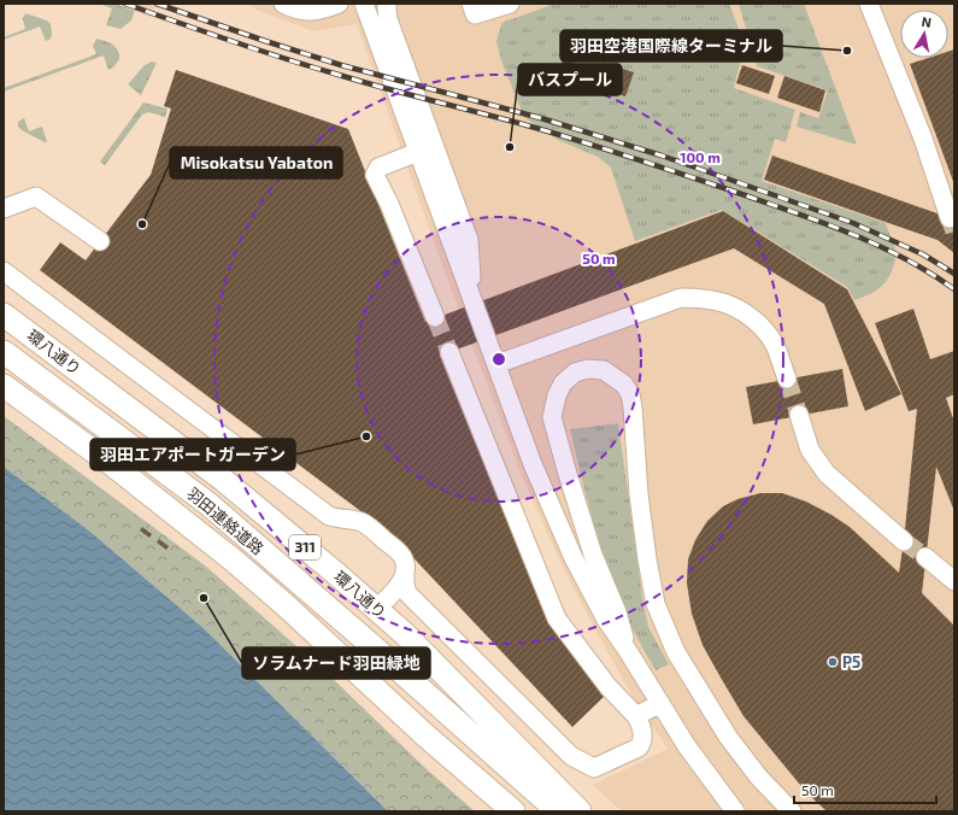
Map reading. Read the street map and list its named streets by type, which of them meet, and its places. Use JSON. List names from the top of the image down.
{
  "streets": {
    "main road": ["環八通り", "羽田連絡道路", "311"]
  },
  "places": [
    "羽田空港国際線ターミナル",
    "バスプール",
    "Misokatsu Yabaton",
    "羽田エアポートガーデン",
    "ソラムナード羽田緑地",
    "P5"
  ],
  "scale_bar": "50 m",
  "north": "top",
  "rings": ["100 m", "50 m"]
}
